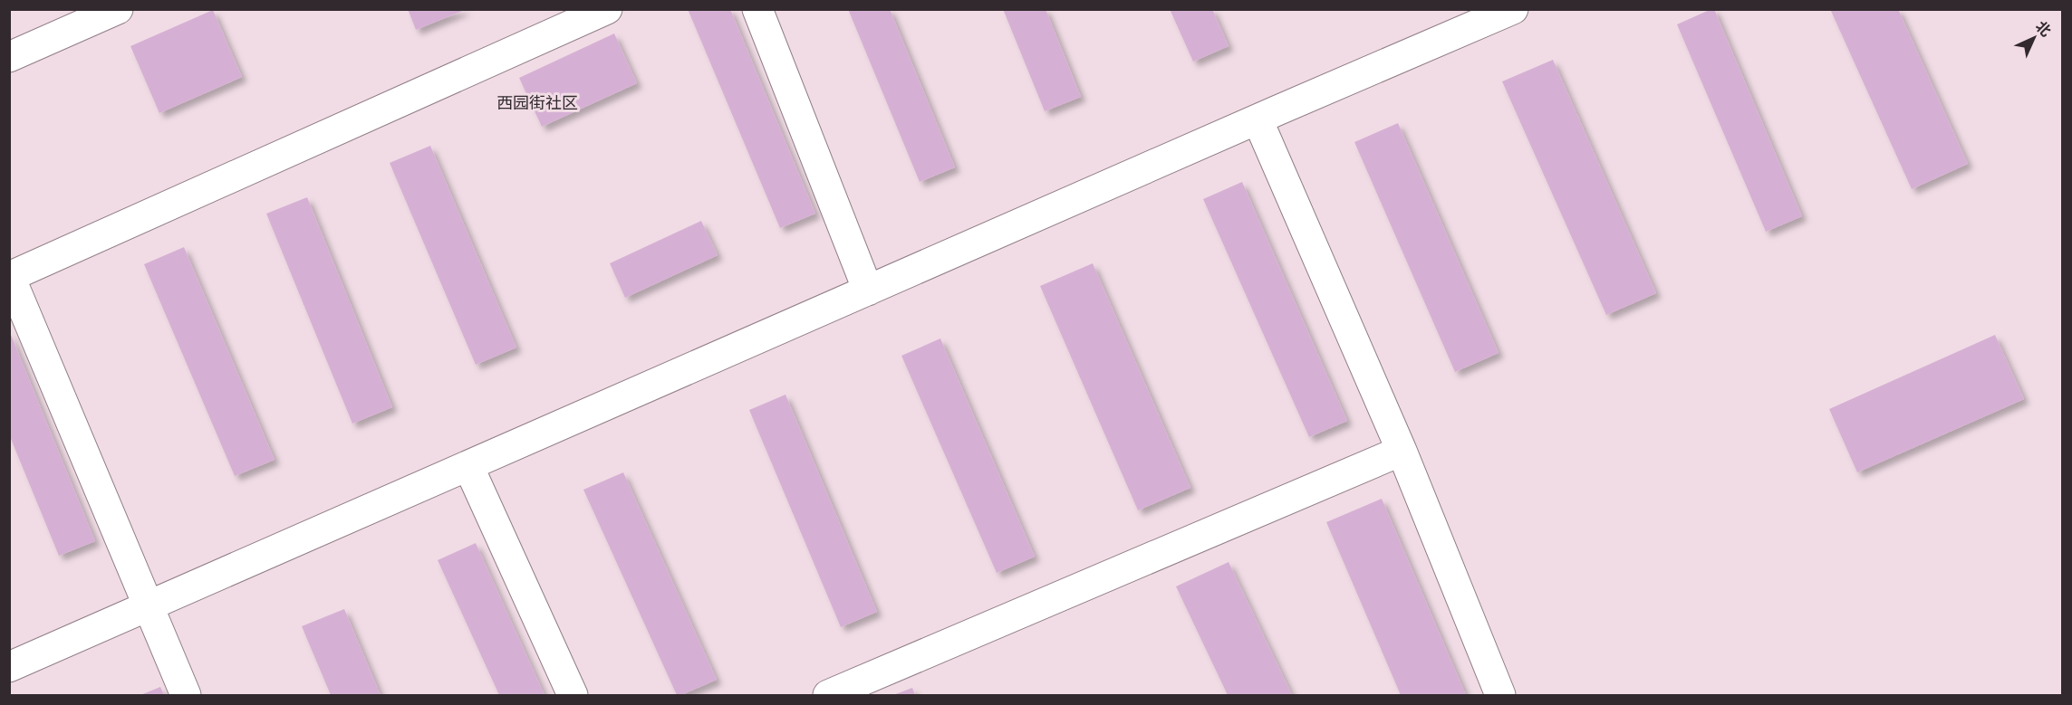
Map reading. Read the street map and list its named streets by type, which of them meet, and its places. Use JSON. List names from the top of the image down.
{
  "districts": ["西园街社区"],
  "north": "top right"
}
